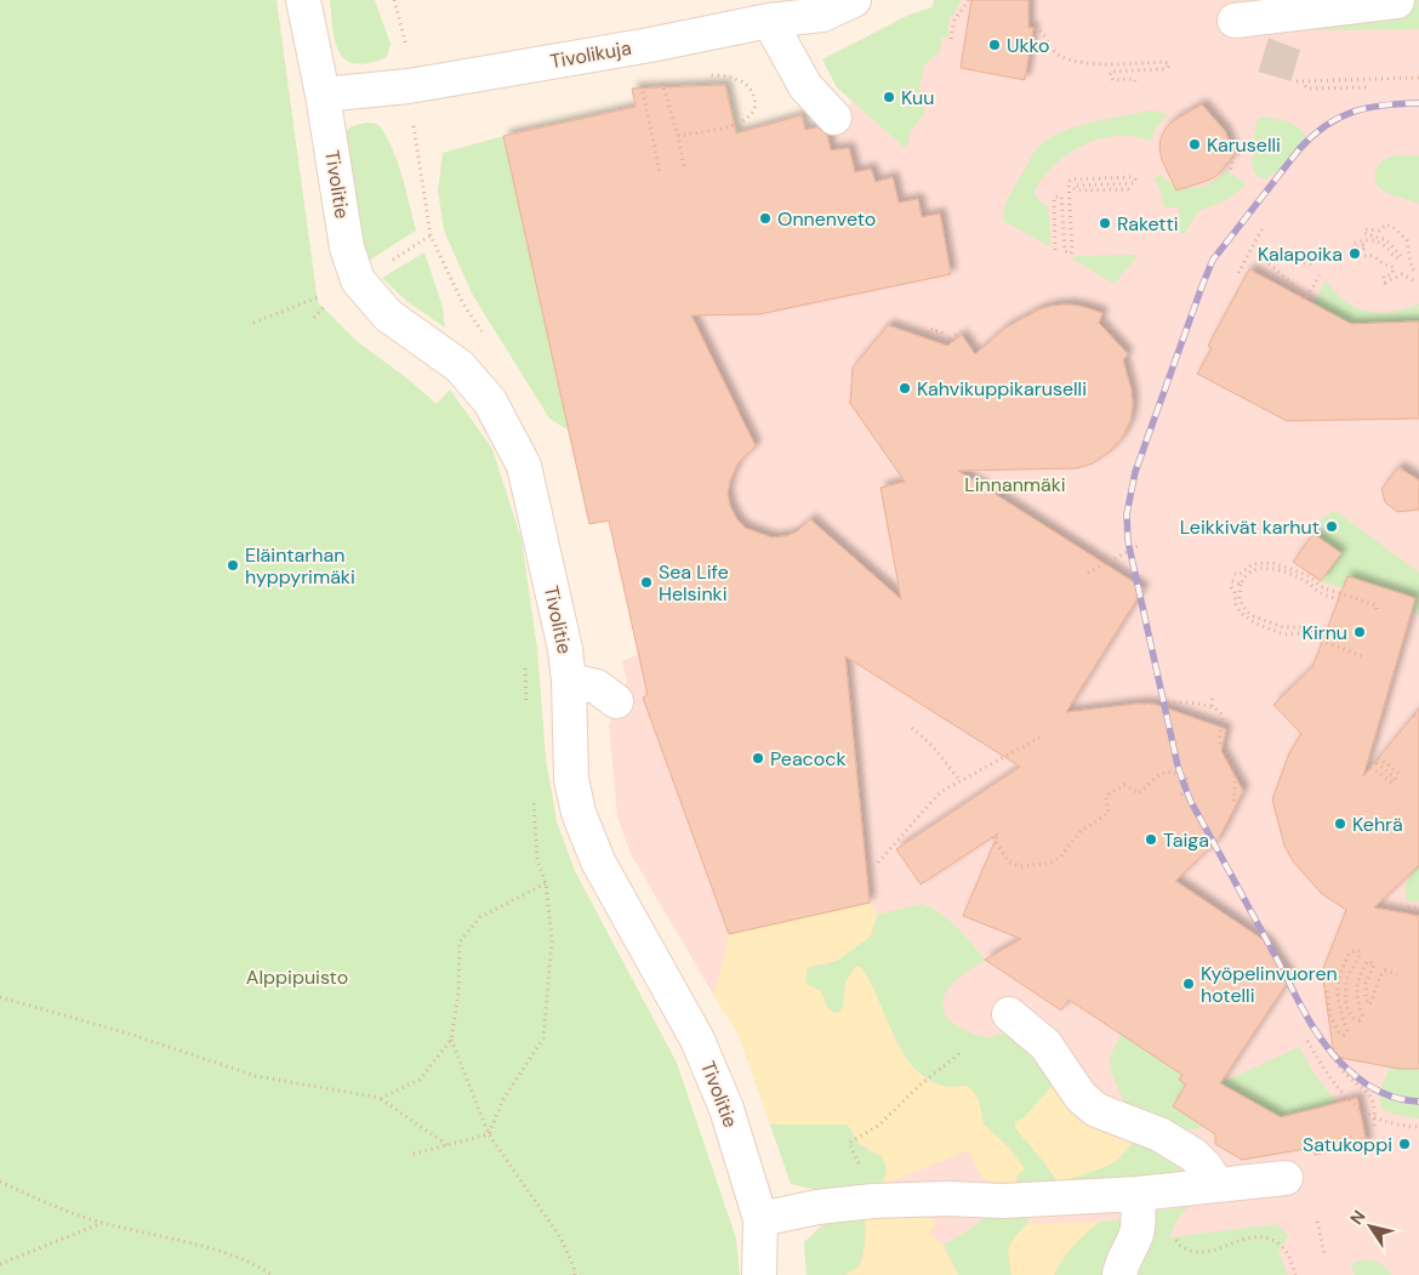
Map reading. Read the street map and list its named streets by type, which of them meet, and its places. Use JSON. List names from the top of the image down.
{
  "streets": {
    "street": ["Tivolikuja", "Tivolitie"]
  },
  "crossings": [
    ["Tivolikuja", "Tivolitie"]
  ],
  "parks": ["Linnanmäki", "Alppipuisto"],
  "places": [
    "Ukko",
    "Kuu",
    "Karuselli",
    "Onnenveto",
    "Raketti",
    "Kalapoika",
    "Kahvikuppikaruselli",
    "Leikkivät karhut",
    "Eläintarhan hyppyrimäki",
    "Sea Life Helsinki",
    "Kirnu",
    "Peacock",
    "Kehrä",
    "Taiga",
    "Kyöpelinvuoren hotelli",
    "Satukoppi"
  ],
  "north": "top left"
}
